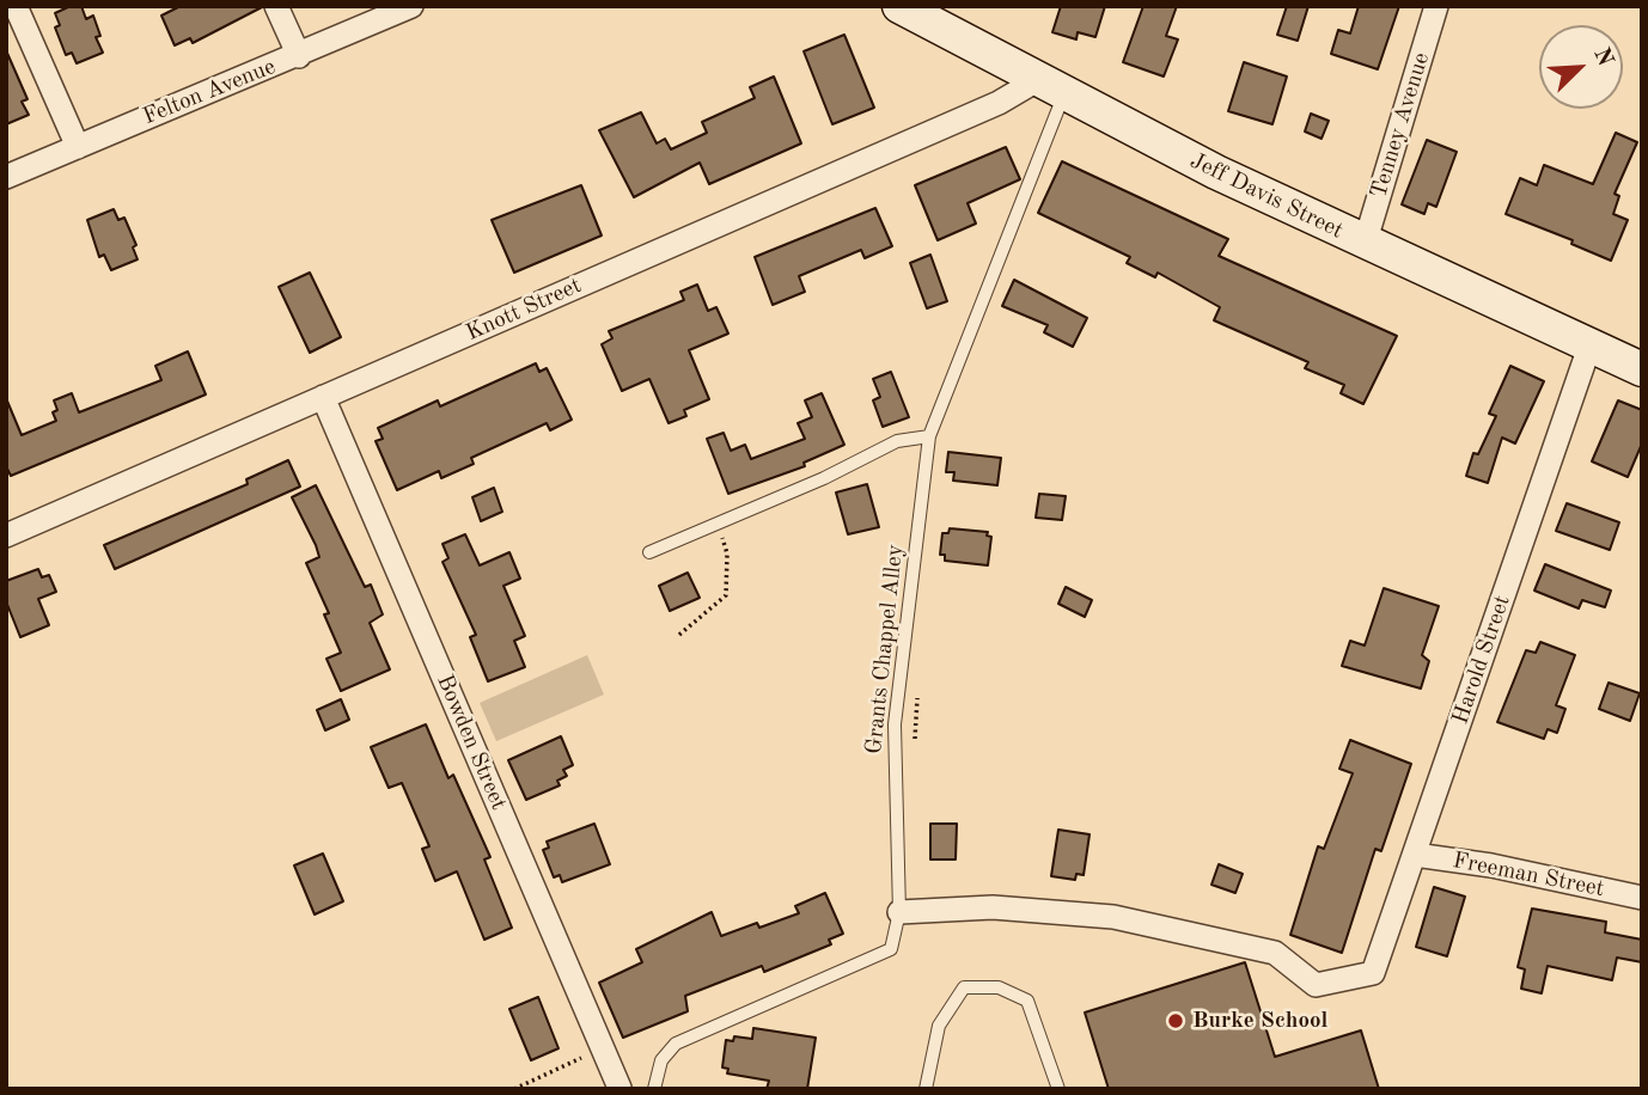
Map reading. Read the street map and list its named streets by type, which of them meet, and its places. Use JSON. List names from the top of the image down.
{
  "streets": {
    "street": [
      "Felton Avenue",
      "Tenney Avenue",
      "Jeff Davis Street",
      "Knott Street",
      "Harold Street",
      "Bowden Street",
      "Freeman Street"
    ],
    "lane": ["Grants Chappel Alley"]
  },
  "crossings": [
    ["Tenney Avenue", "Jeff Davis Street"],
    ["Jeff Davis Street", "Knott Street"],
    ["Jeff Davis Street", "Grants Chappel Alley"],
    ["Jeff Davis Street", "Harold Street"],
    ["Knott Street", "Grants Chappel Alley"],
    ["Knott Street", "Bowden Street"],
    ["Grants Chappel Alley", "Harold Street"],
    ["Harold Street", "Freeman Street"]
  ],
  "places": ["Burke School"],
  "north": "top right"
}
